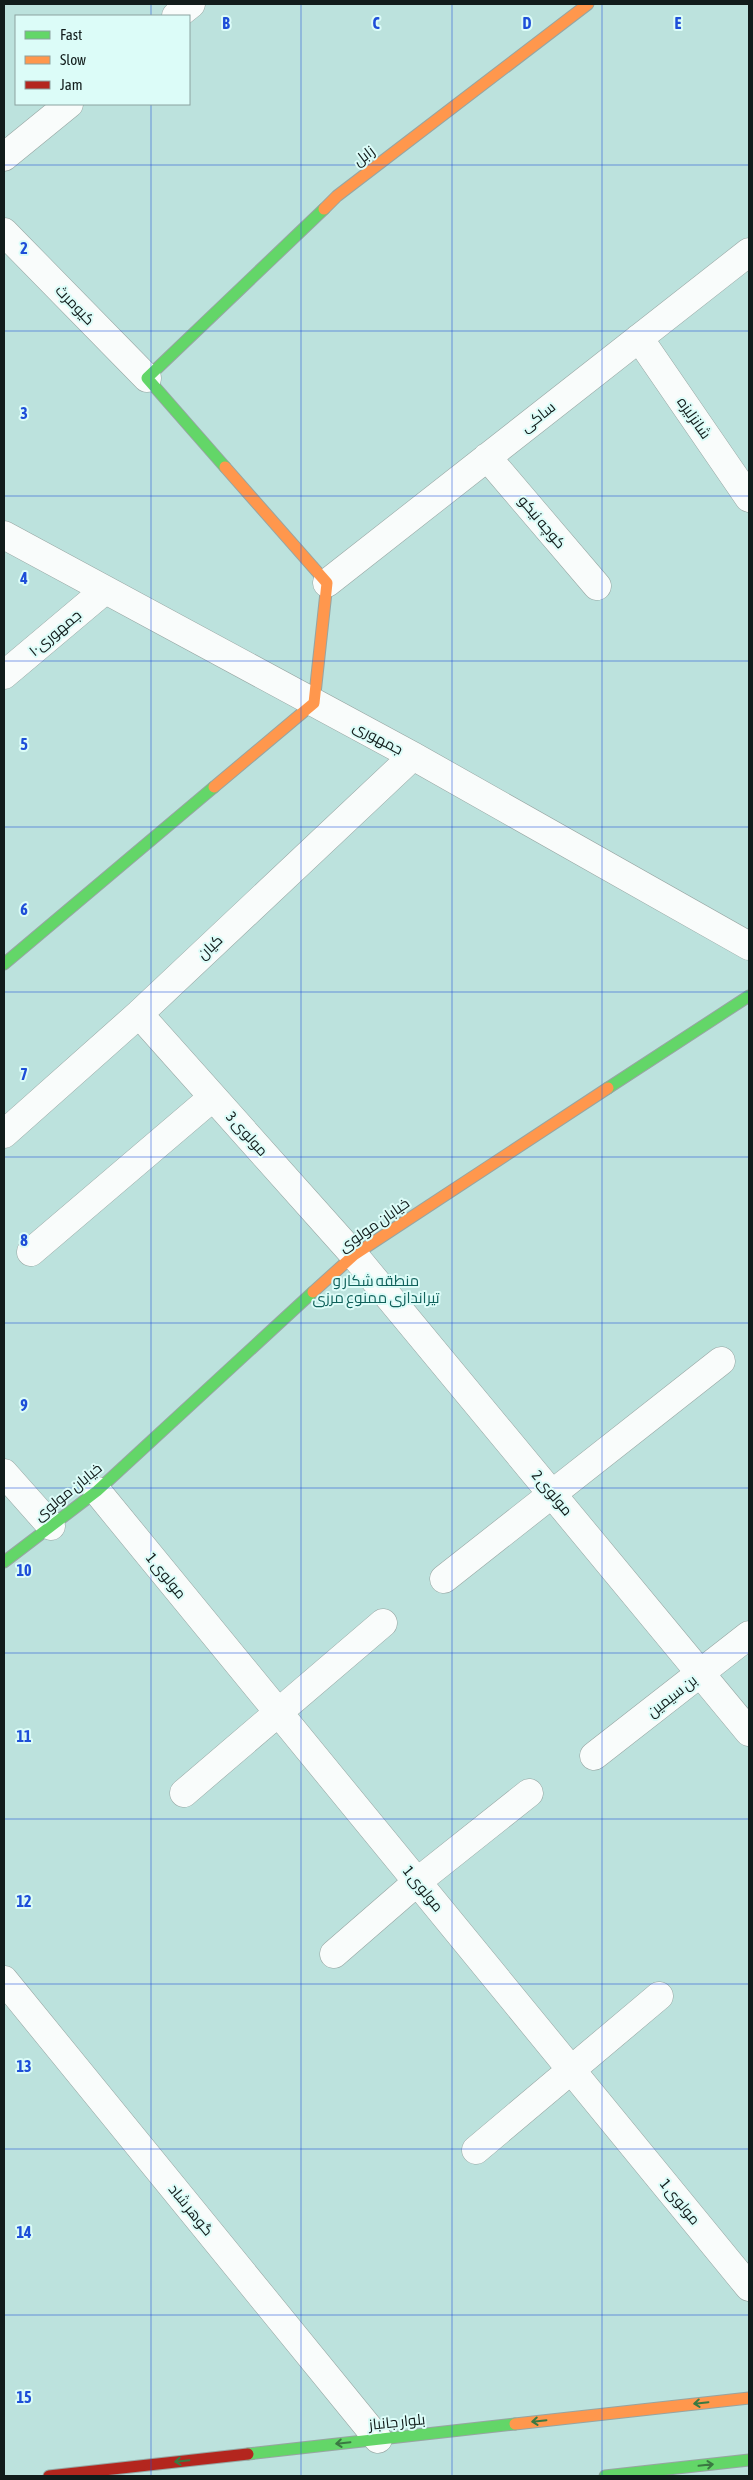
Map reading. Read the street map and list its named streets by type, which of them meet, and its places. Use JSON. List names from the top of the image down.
{
  "streets": {
    "main road": ["زابل", "خیابان مولوی", "بلوار جانباز"],
    "street": [
      "کیومرث",
      "ساکی",
      "شانزلیزه",
      "کوچه نیکو",
      "جمهوری۱۰",
      "جمهوری",
      "کیان",
      "مولوی 3",
      "مولوی 2",
      "مولوی 1",
      "بن سیمین",
      "گوهر شاد"
    ]
  },
  "crossings": [
    ["زابل", "کیومرث"],
    ["ساکی", "شانزلیزه"],
    ["ساکی", "کوچه نیکو"],
    ["جمهوری۱۰", "جمهوری"],
    ["جمهوری", "کیان"],
    ["کیان", "مولوی 3"],
    ["مولوی 3", "خیابان مولوی"],
    ["مولوی 3", "مولوی 2"],
    ["خیابان مولوی", "مولوی 2"],
    ["خیابان مولوی", "مولوی 1"],
    ["مولوی 2", "بن سیمین"],
    ["گوهر شاد", "بلوار جانباز"]
  ],
  "one_way": ["بلوار جانباز"],
  "parks": ["منطقه شکار و تیراندازی ممنوع مرزی"],
  "legend": ["Fast", "Slow", "Jam"],
  "grid": {
    "columns": [
      "B",
      "C",
      "D",
      "E"
    ],
    "rows": [
      "2",
      "3",
      "4",
      "5",
      "6",
      "7",
      "8",
      "9",
      "10",
      "11",
      "12",
      "13",
      "14",
      "15"
    ]
  }
}
